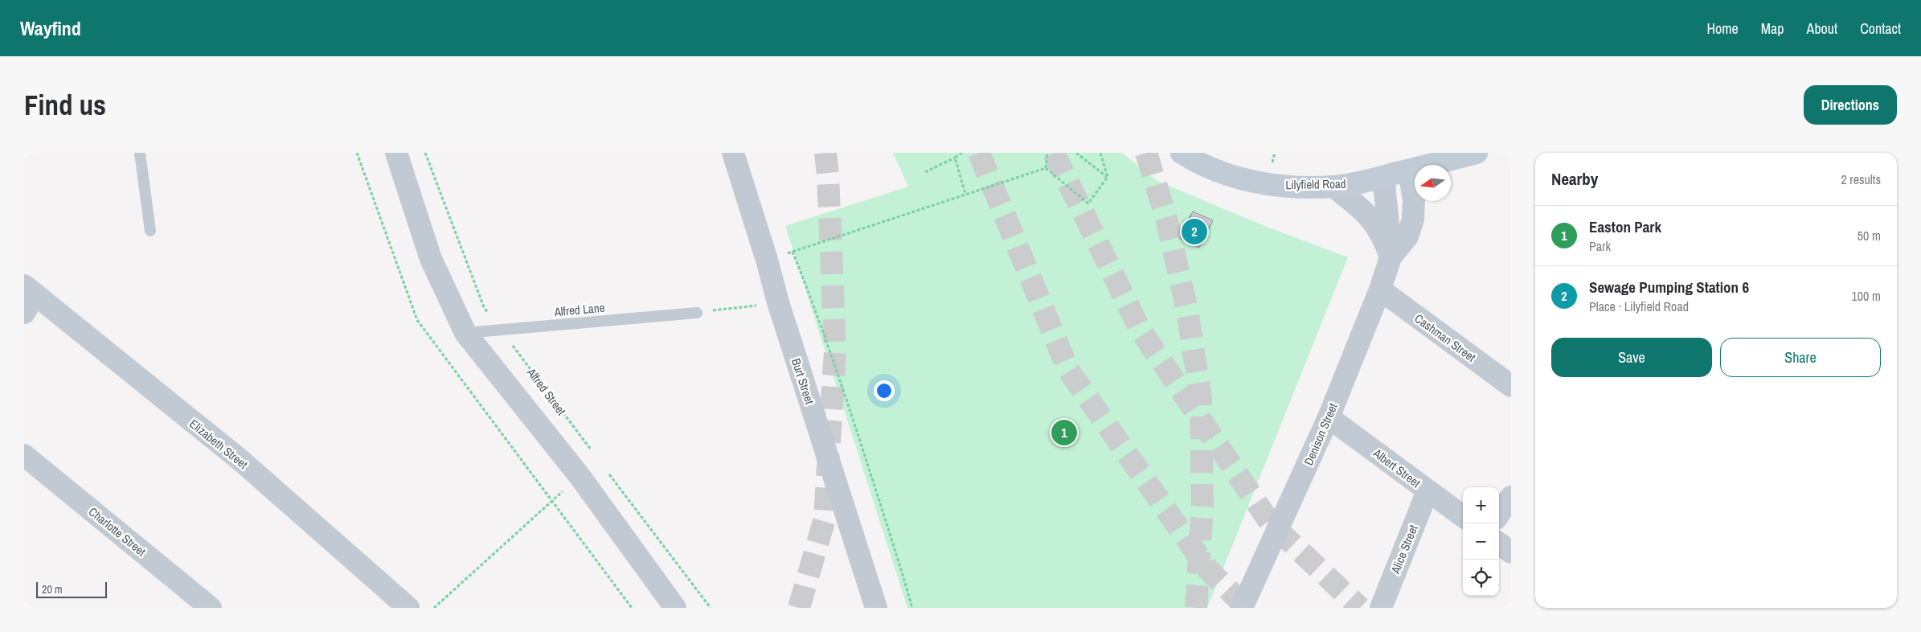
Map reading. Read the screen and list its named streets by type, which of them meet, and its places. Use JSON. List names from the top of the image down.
{
  "streets": {
    "main road": ["Lilyfield Road"],
    "street": [
      "Cashman Street",
      "Burt Street",
      "Denison Street",
      "Elizabeth Street",
      "Albert Street",
      "Charlotte Street",
      "Alice Street"
    ],
    "lane": ["Alfred Lane"],
    "path": ["Alfred Street"]
  },
  "crossings": [
    ["Lilyfield Road", "Denison Street"],
    ["Alfred Lane", "Alfred Street"],
    ["Cashman Street", "Denison Street"],
    ["Denison Street", "Albert Street"],
    ["Albert Street", "Alice Street"]
  ],
  "scale_bar": "20 m",
  "north": "left",
  "page": {
    "header": "Wayfind",
    "nav": [
      "Home",
      "Map",
      "About",
      "Contact"
    ],
    "buttons": [
      "Directions",
      ["Save", "Share"]
    ],
    "title": "Find us",
    "heading": ["Nearby", "2 results"],
    "list": [
      {
        "mark": "1",
        "name": "Easton Park",
        "note": "Park",
        "value": "50 m"
      },
      {
        "mark": "2",
        "name": "Sewage Pumping Station 6",
        "note": "Place · Lilyfield Road",
        "value": "100 m"
      }
    ],
    "pins": ["2", "1"],
    "map_buttons": ["+", "−"],
    "scale": "20 m"
  }
}
